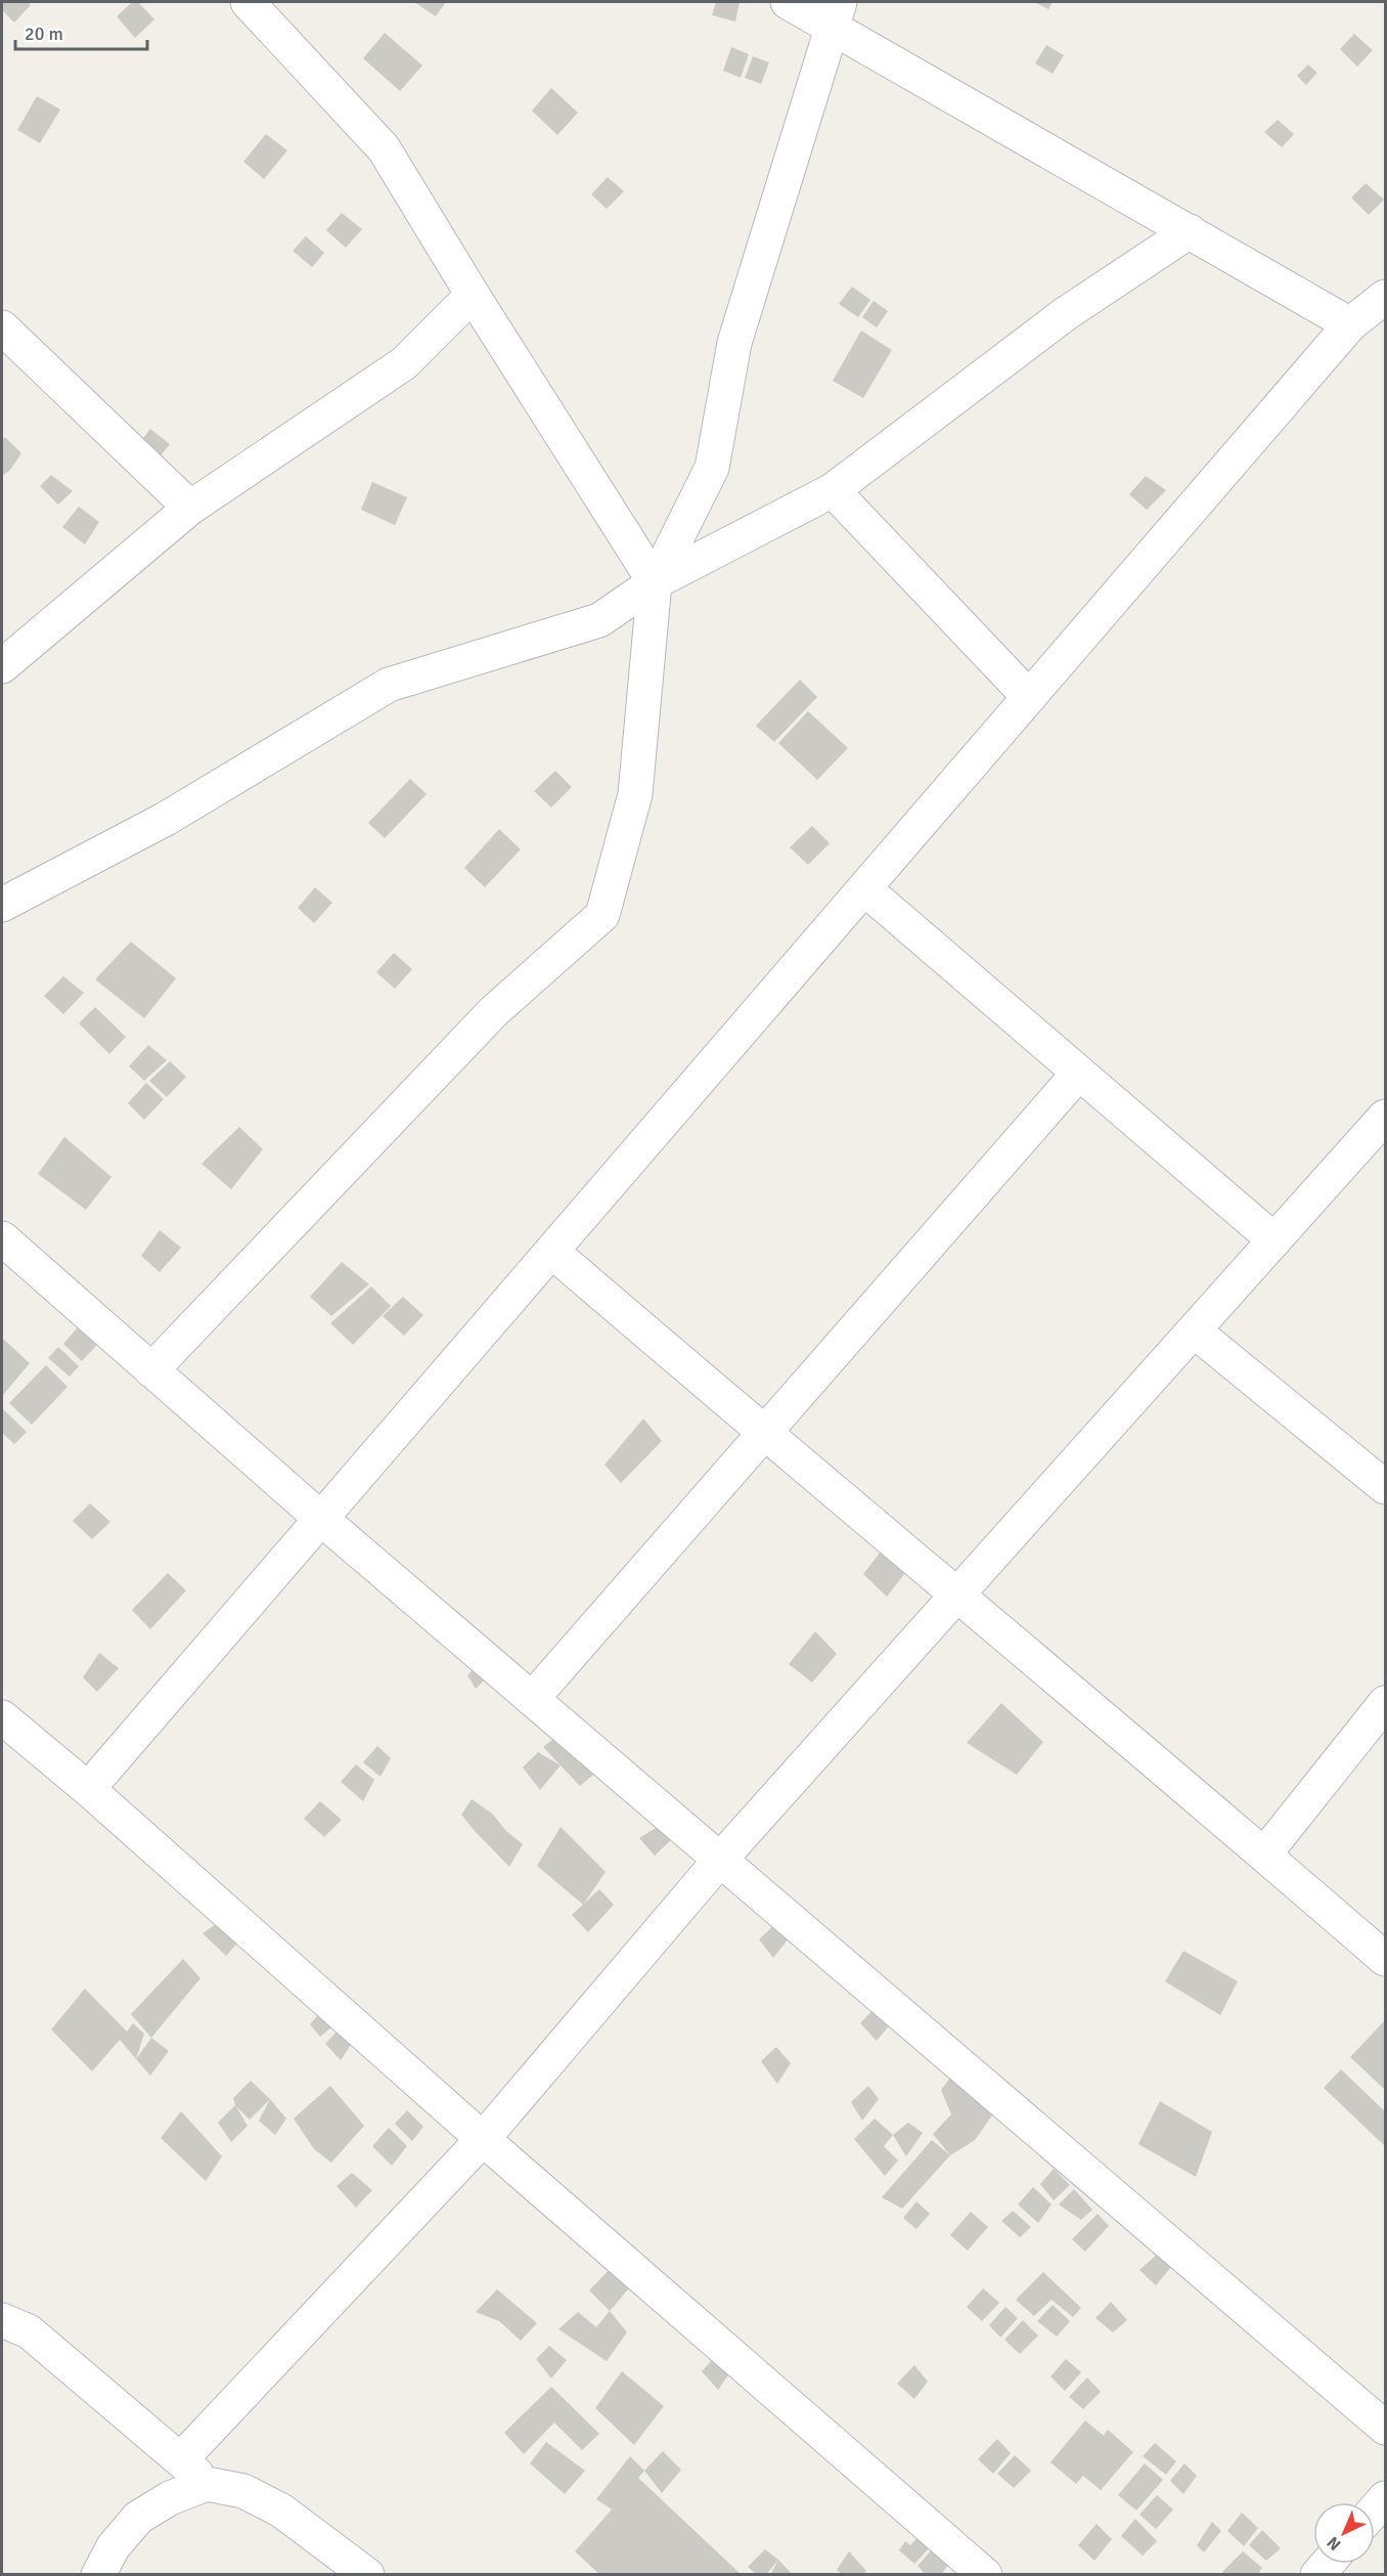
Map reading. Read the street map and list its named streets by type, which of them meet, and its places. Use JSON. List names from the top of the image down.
{
  "scale_bar": "20 m",
  "north": "bottom left"
}
